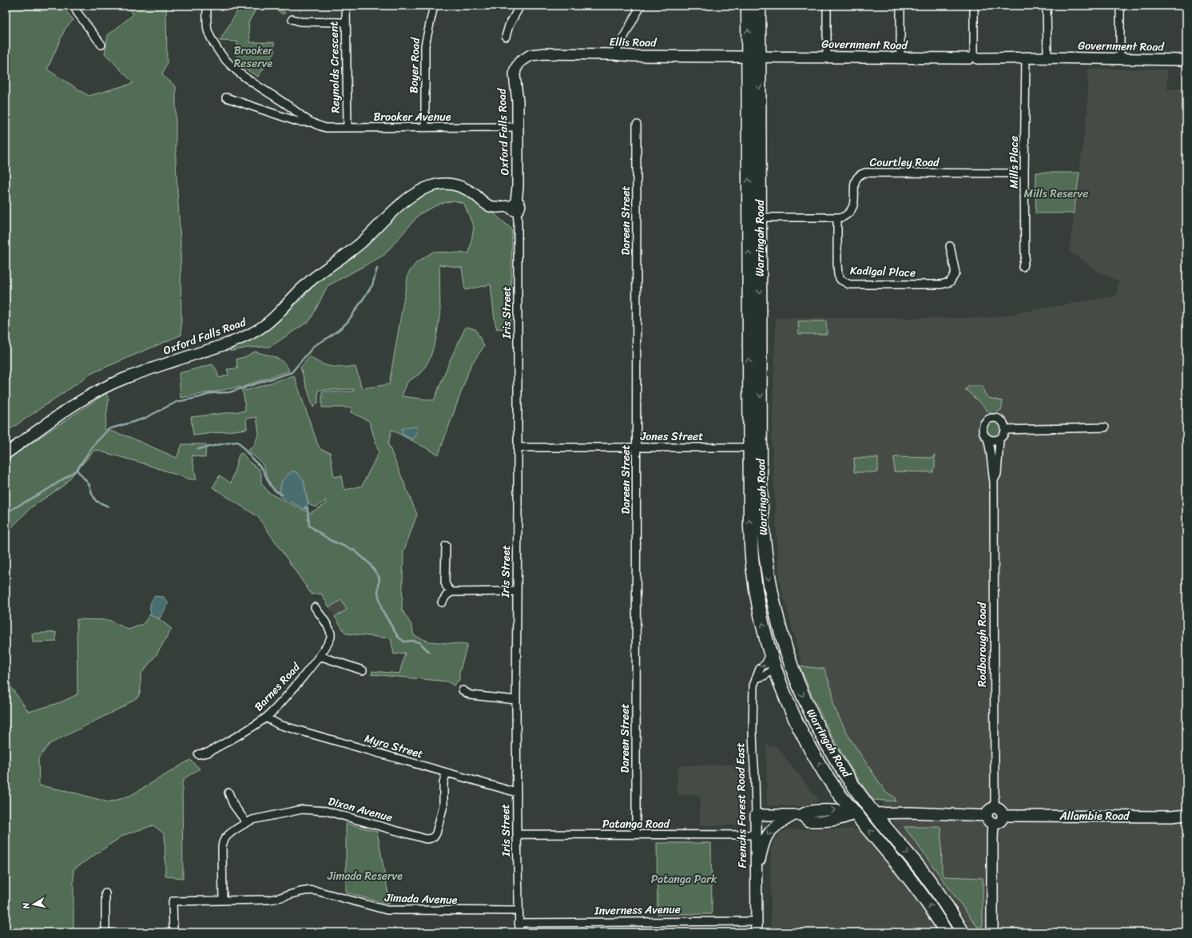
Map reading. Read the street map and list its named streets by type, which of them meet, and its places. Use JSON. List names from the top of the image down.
{
  "streets": {
    "highway": ["Warringah Road"],
    "street": [
      "Ellis Road",
      "Government Road",
      "Boyer Road",
      "Reynolds Crescent",
      "Brooker Avenue",
      "Oxford Falls Road",
      "Courtley Road",
      "Mills Place",
      "Dareen Street",
      "Kadigal Place",
      "Iris Street",
      "Jones Street",
      "Rodborough Road",
      "Barnes Road",
      "Myra Street",
      "Frenchs Forest Road East",
      "Dixon Avenue",
      "Allambie Road",
      "Patanga Road",
      "Jimada Avenue",
      "Inverness Avenue"
    ]
  },
  "crossings": [
    ["Ellis Road", "Government Road"],
    ["Ellis Road", "Oxford Falls Road"],
    ["Ellis Road", "Warringah Road"],
    ["Government Road", "Mills Place"],
    ["Government Road", "Warringah Road"],
    ["Boyer Road", "Brooker Avenue"],
    ["Reynolds Crescent", "Brooker Avenue"],
    ["Brooker Avenue", "Oxford Falls Road"],
    ["Oxford Falls Road", "Iris Street"],
    ["Courtley Road", "Mills Place"],
    ["Courtley Road", "Warringah Road"],
    ["Courtley Road", "Kadigal Place"],
    ["Dareen Street", "Jones Street"],
    ["Dareen Street", "Patanga Road"],
    ["Warringah Road", "Jones Street"],
    ["Warringah Road", "Frenchs Forest Road East"],
    ["Iris Street", "Jones Street"],
    ["Iris Street", "Myra Street"],
    ["Iris Street", "Patanga Road"],
    ["Iris Street", "Jimada Avenue"],
    ["Iris Street", "Inverness Avenue"],
    ["Rodborough Road", "Allambie Road"],
    ["Barnes Road", "Myra Street"],
    ["Myra Street", "Dixon Avenue"],
    ["Frenchs Forest Road East", "Patanga Road"],
    ["Frenchs Forest Road East", "Inverness Avenue"],
    ["Dixon Avenue", "Jimada Avenue"]
  ],
  "parks": [
    "Brooker Reserve",
    "Mills Reserve",
    "Jimada Reserve",
    "Patanga Park"
  ],
  "north": "left"
}
